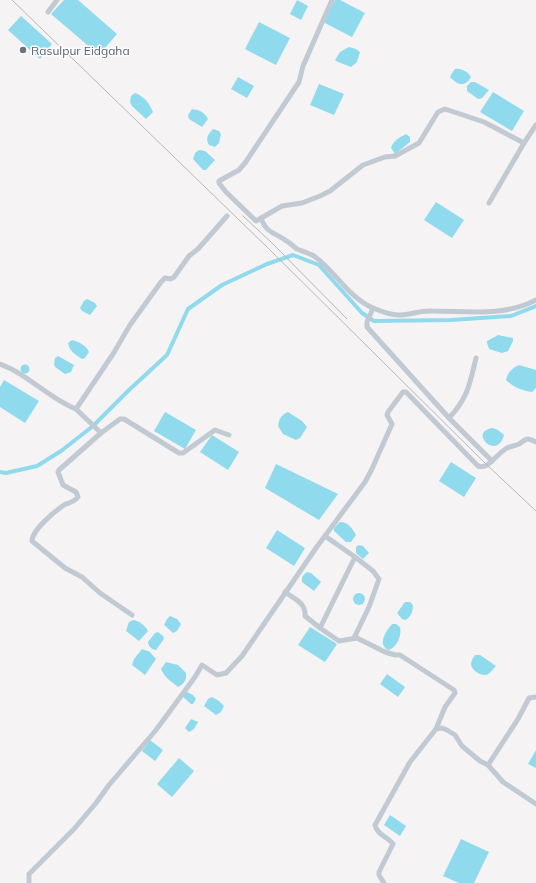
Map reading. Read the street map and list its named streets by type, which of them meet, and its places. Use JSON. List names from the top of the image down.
{
  "places": ["Rasulpur Eidgaha"]
}
